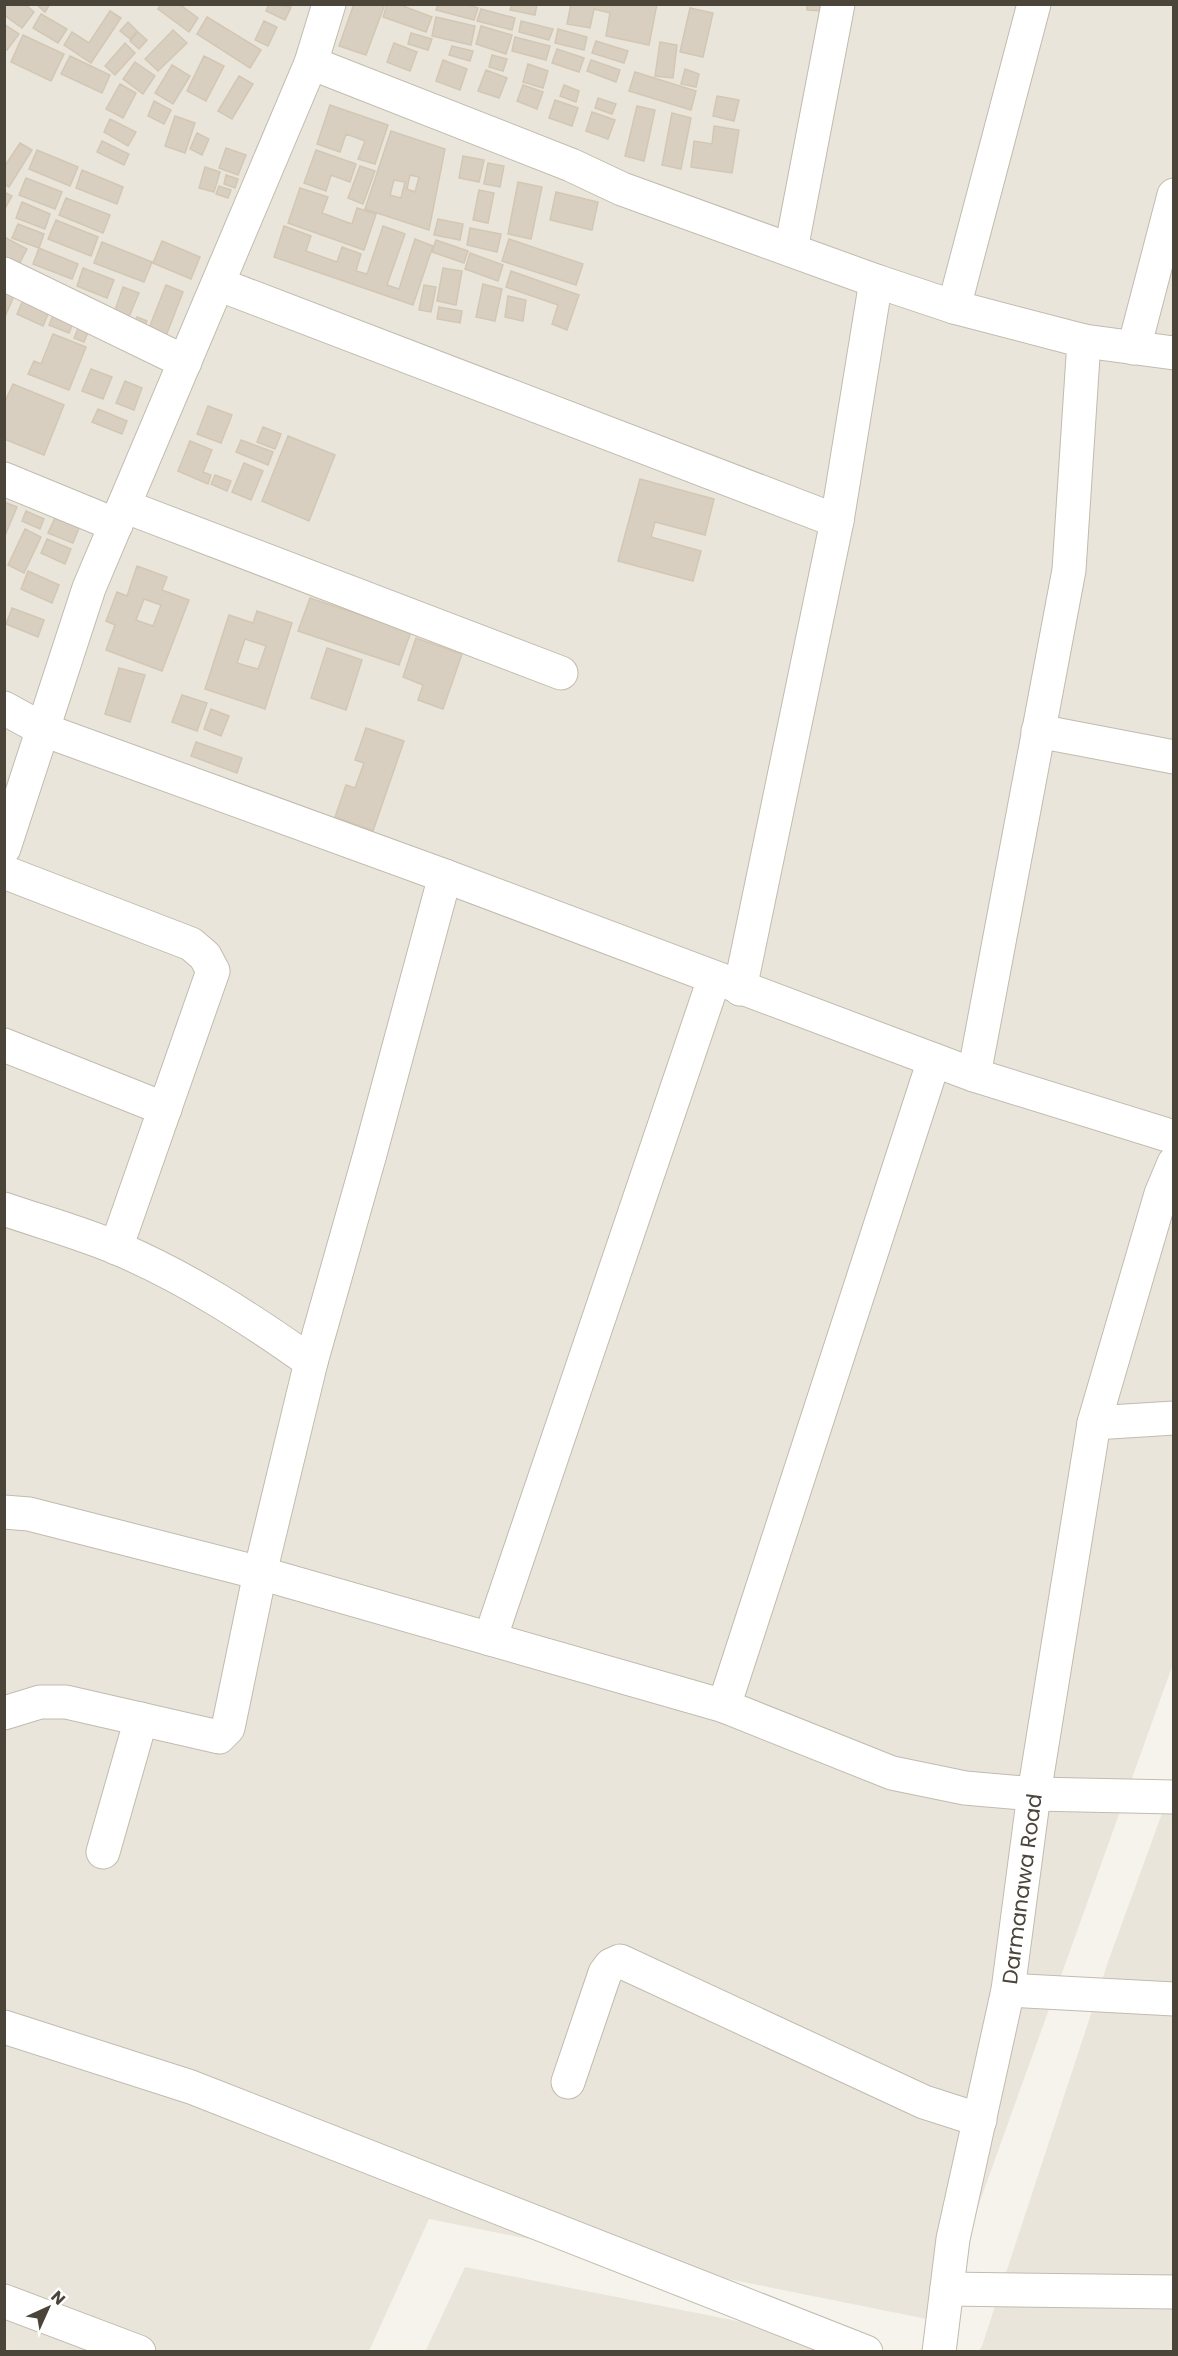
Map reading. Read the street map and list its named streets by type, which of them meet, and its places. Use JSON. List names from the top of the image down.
{
  "streets": {
    "street": ["Darmanawa Road"]
  },
  "north": "top right"
}
